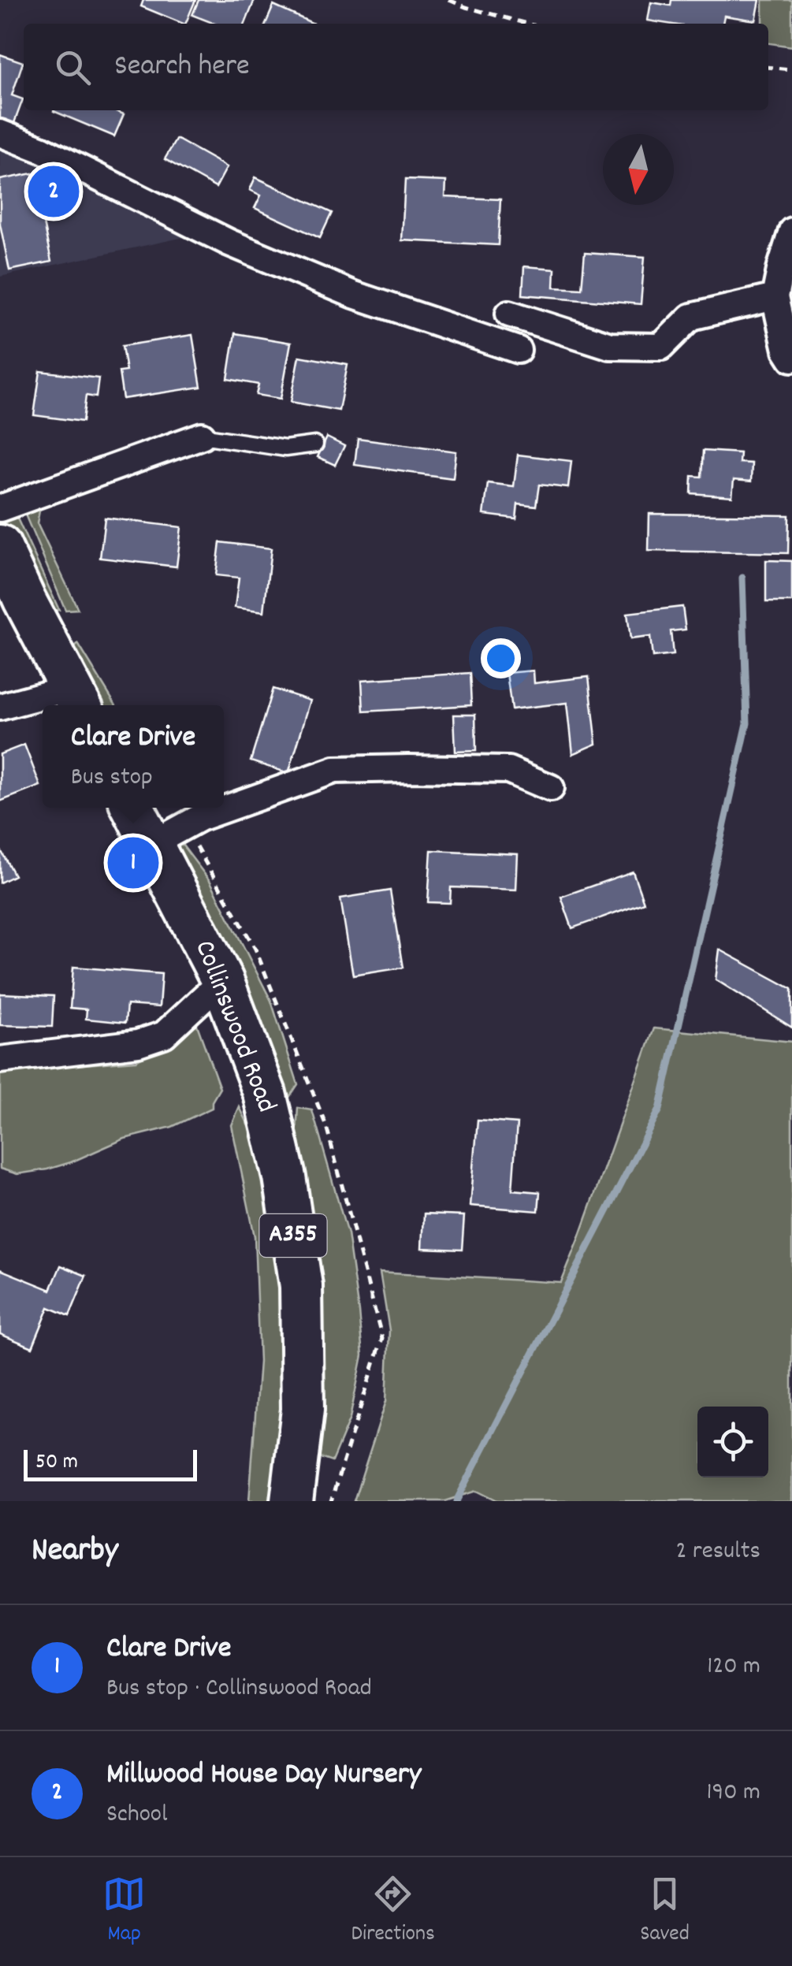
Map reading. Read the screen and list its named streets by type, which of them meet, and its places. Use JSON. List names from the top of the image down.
{
  "streets": {
    "main road": ["Collinswood Road", "A355"]
  },
  "scale_bar": "50 m",
  "north": "bottom",
  "page": {
    "search": "Search here",
    "pins": ["2", "1"],
    "popup": ["Clare Drive", "Bus stop"],
    "scale": "50 m",
    "heading": ["Nearby", "2 results"],
    "list": [
      {
        "mark": "1",
        "name": "Clare Drive",
        "note": "Bus stop · Collinswood Road",
        "value": "120 m"
      },
      {
        "mark": "2",
        "name": "Millwood House Day Nursery",
        "note": "School",
        "value": "190 m"
      }
    ],
    "nav": ["Map", "Directions", "Saved"]
  }
}
